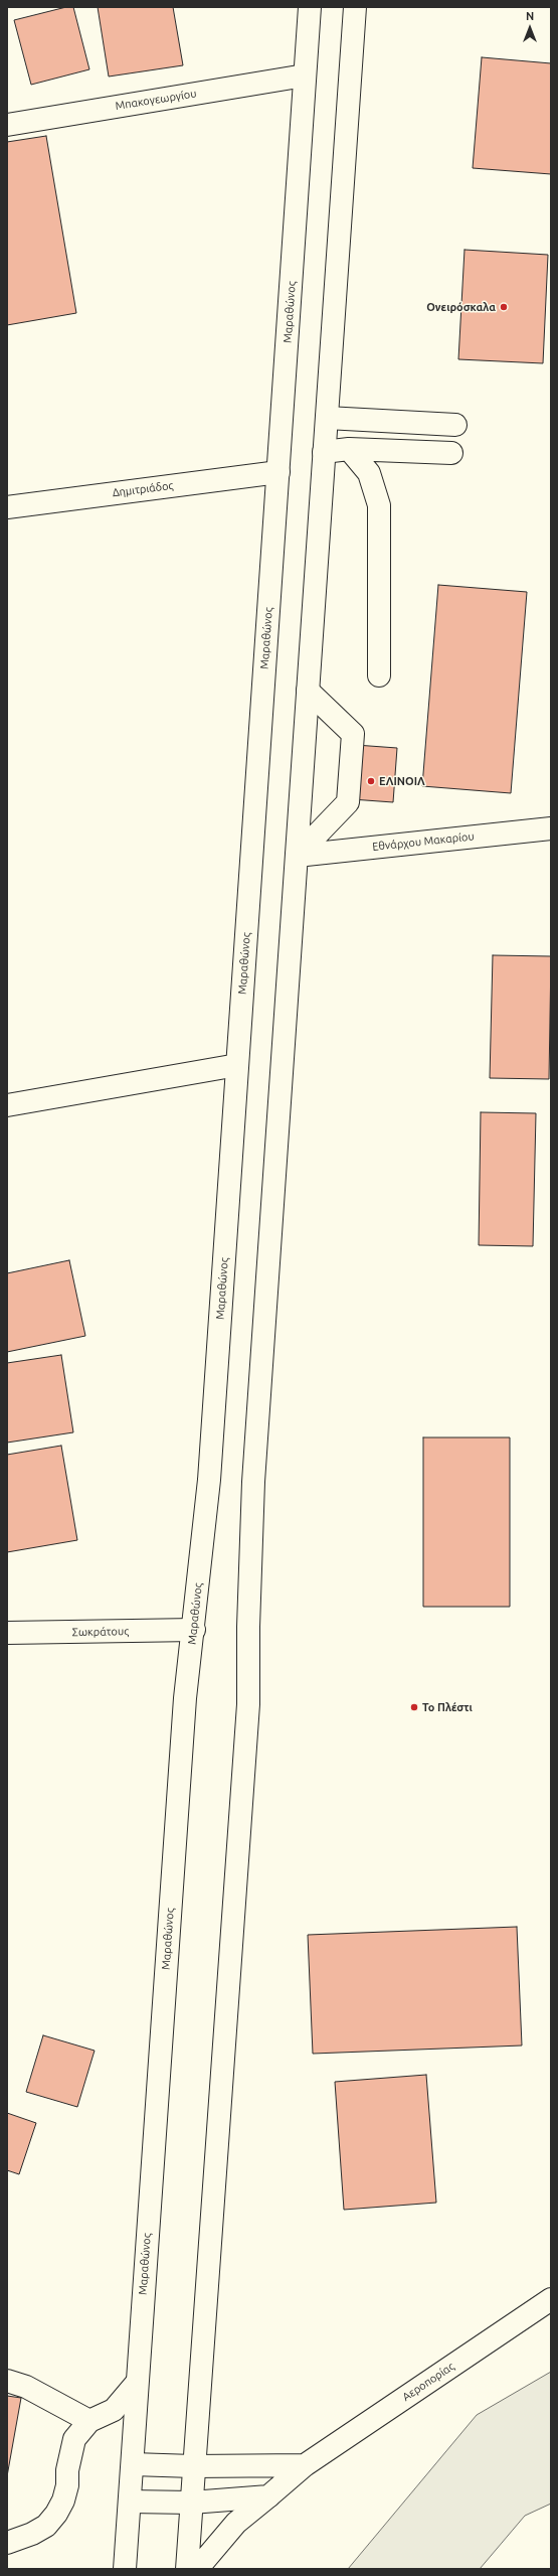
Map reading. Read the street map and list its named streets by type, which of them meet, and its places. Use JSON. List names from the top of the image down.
{
  "streets": {
    "main road": [
      "Μπακογεωργίου",
      "Μαραθώνος",
      "Δημιτριάδος",
      "Εθνάρχου Μακαρίου",
      "Σωκράτους",
      "Αεροπορίας"
    ]
  },
  "crossings": [
    ["Μπακογεωργίου", "Μαραθώνος"],
    ["Μαραθώνος", "Δημιτριάδος"],
    ["Μαραθώνος", "Σωκράτους"]
  ],
  "places": ["Ονειρόσκαλα", "ΕΛΙΝΟΙΛ", "Το Πλέστι"],
  "north": "top"
}
